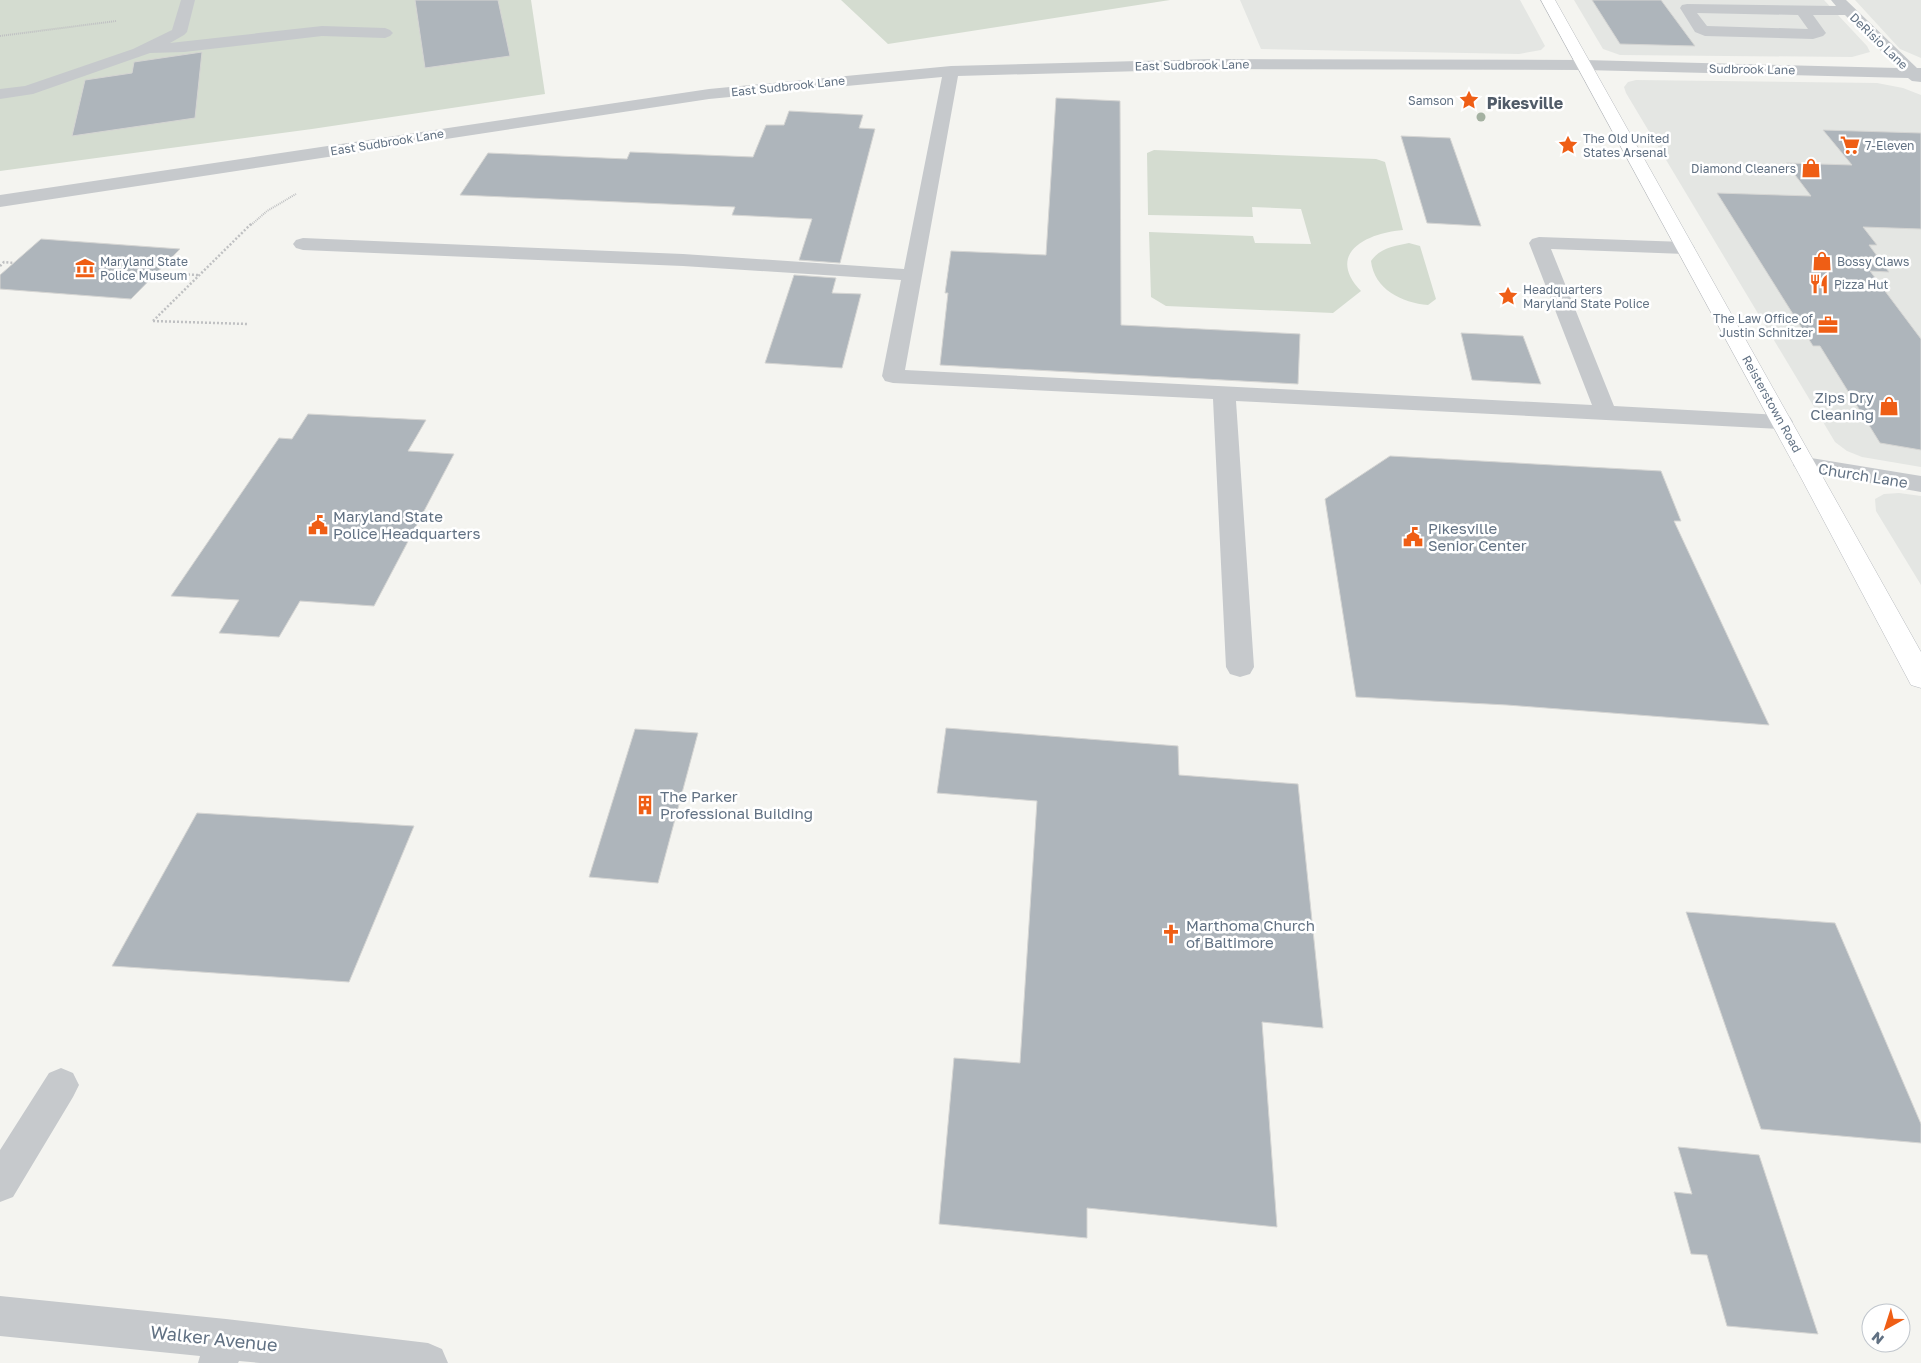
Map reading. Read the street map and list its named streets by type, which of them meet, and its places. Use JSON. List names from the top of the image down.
{
  "streets": {
    "main road": ["Reisterstown Road"],
    "street": [
      "DeRisio Lane",
      "East Sudbrook Lane",
      "Sudbrook Lane",
      "Church Lane",
      "Walker Avenue"
    ]
  },
  "crossings": [
    ["DeRisio Lane", "Sudbrook Lane"],
    ["East Sudbrook Lane", "Sudbrook Lane"],
    ["East Sudbrook Lane", "Reisterstown Road"],
    ["Sudbrook Lane", "Reisterstown Road"],
    ["Reisterstown Road", "Church Lane"]
  ],
  "districts": ["Pikesville"],
  "places": {
    "place": ["Samson", "The Old United States Arsenal", "Headquarters Maryland State Police"],
    "supermarket": ["7-Eleven"],
    "shop": ["Diamond Cleaners", "Bossy Claws", "Zips Dry Cleaning"],
    "museum": ["Maryland State Police Museum"],
    "restaurant": ["Pizza Hut"],
    "office": ["The Law Office of Justin Schnitzer"],
    "public building": ["Maryland State Police Headquarters", "Pikesville Senior Center"],
    "building": ["The Parker Professional Building"],
    "church": ["Marthoma Church of Baltimore"]
  },
  "north": "bottom left"
}
